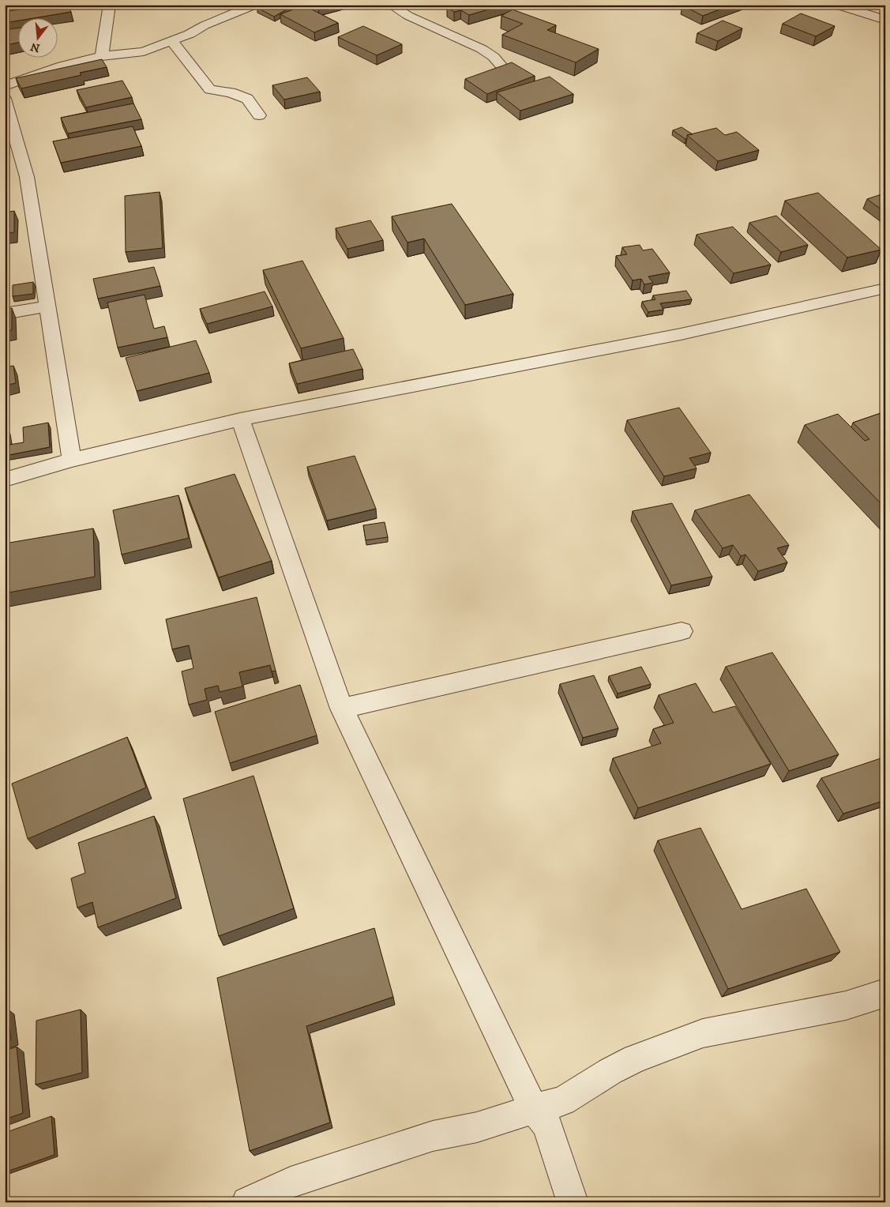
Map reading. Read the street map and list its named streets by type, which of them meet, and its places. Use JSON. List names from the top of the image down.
{
  "north": "bottom"
}
